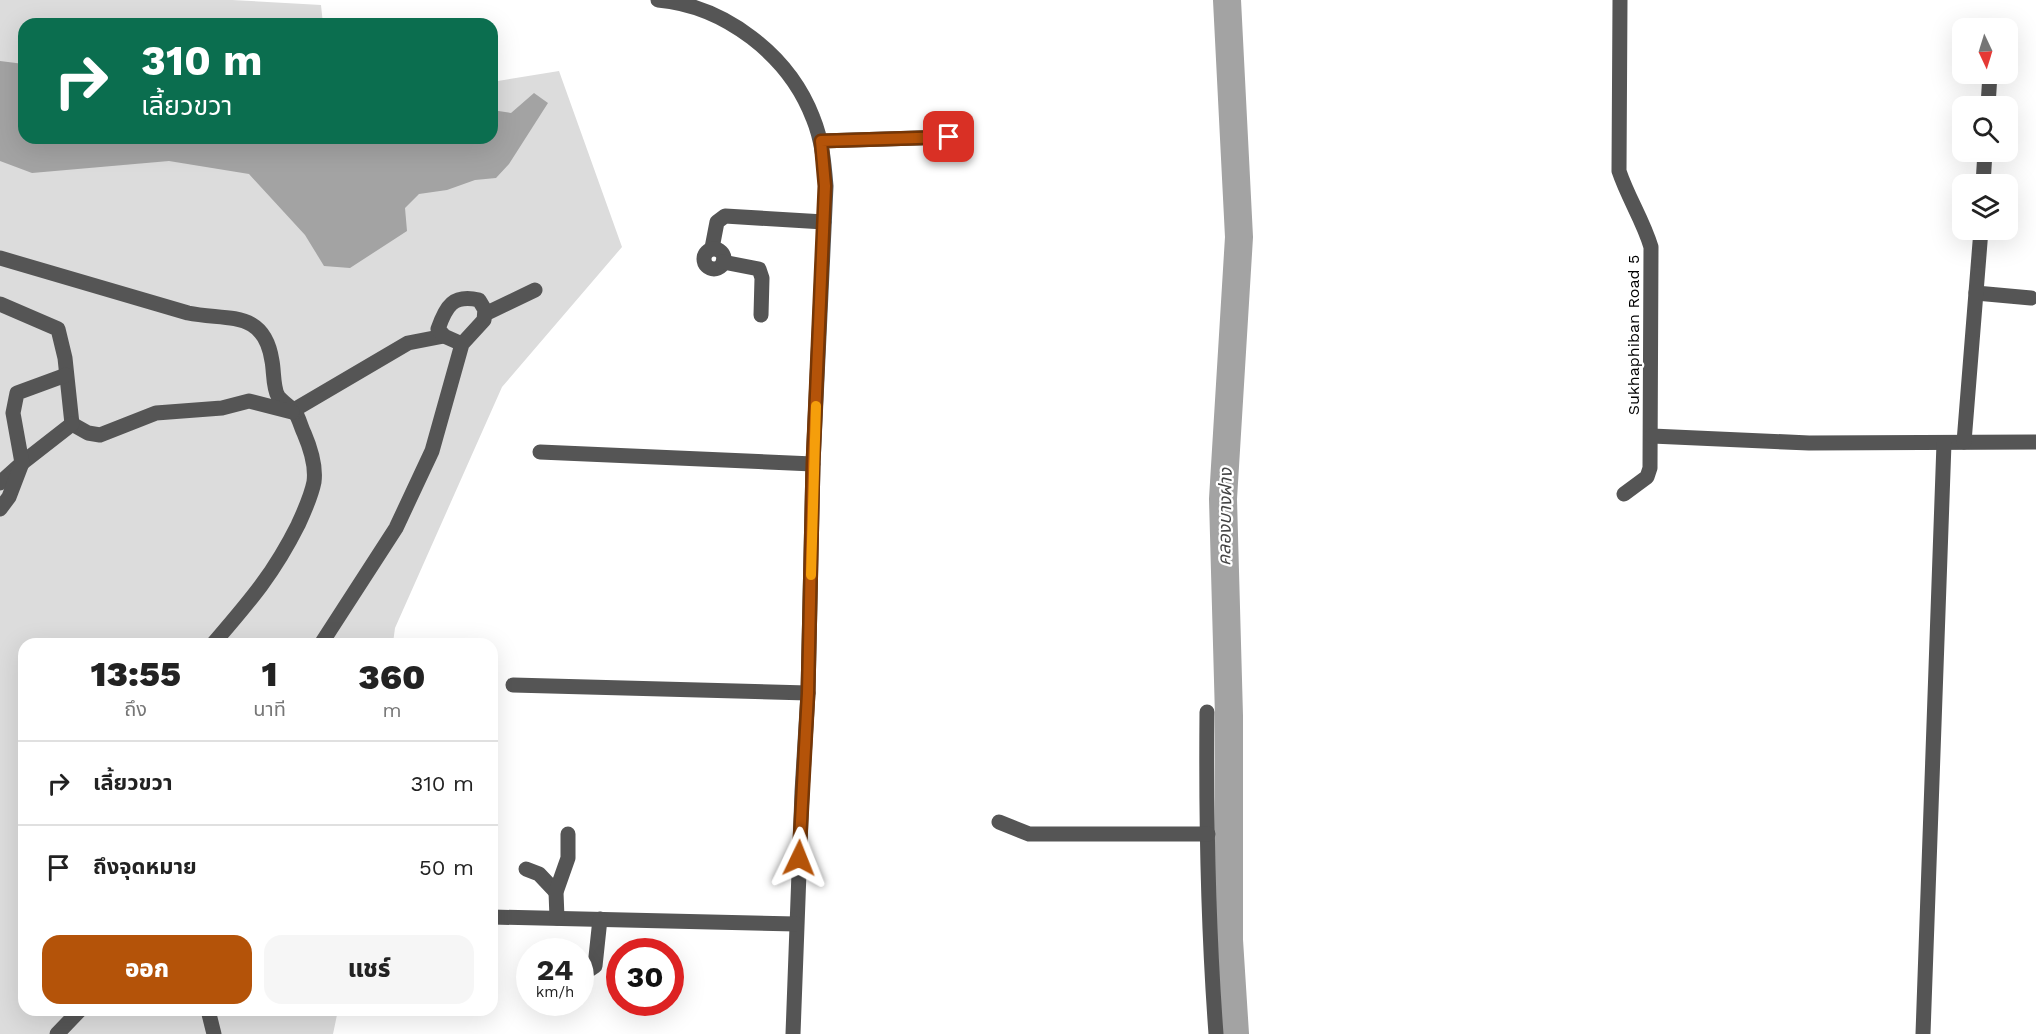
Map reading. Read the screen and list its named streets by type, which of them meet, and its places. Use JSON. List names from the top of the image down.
{
  "streets": {
    "street": ["Sukhaphiban Road 5"]
  },
  "water": ["คลองบางฝาง"],
  "north": "bottom",
  "page": {
    "turn": ["310 m", "เลี้ยวขวา"],
    "eta": [
      "13:55",
      "ถึง",
      "1",
      "นาที",
      "360",
      "m"
    ],
    "list": [
      {
        "name": "เลี้ยวขวา",
        "value": "310 m"
      },
      {
        "name": "ถึงจุดหมาย",
        "value": "50 m"
      }
    ],
    "buttons": ["ออก", "แชร์"],
    "speed": "24 km/h",
    "limit": "30"
  }
}
